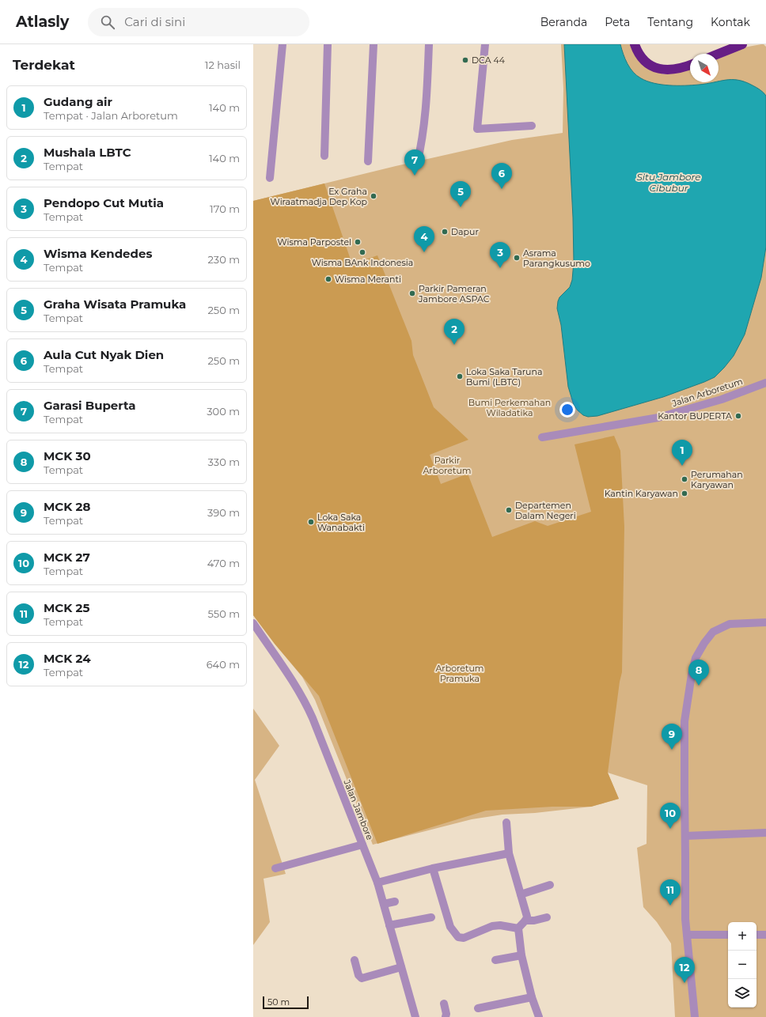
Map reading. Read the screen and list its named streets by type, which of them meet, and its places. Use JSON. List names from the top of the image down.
{
  "streets": {
    "street": ["Jalan Arboretum", "Jalan Jambore"]
  },
  "water": ["Situ Jambore Cibubur"],
  "parks": ["Bumi Perkemahan Wiladatika", "Parkir Arboretum", "Arboretum Pramuka"],
  "places": [
    "DCA 44",
    "Ex Graha Wiraatmadja Dep Kop",
    "Dapur",
    "Wisma Parpostel",
    "Wisma BAnk Indonesia",
    "Asrama Parangkusumo",
    "Wisma Meranti",
    "Parkir Pameran Jambore ASPAC",
    "Loka Saka Taruna Bumi (LBTC)",
    "Kantor BUPERTA",
    "Perumahan Karyawan",
    "Kantin Karyawan",
    "Departemen Dalam Negeri",
    "Loka Saka Wanabakti"
  ],
  "scale_bar": "50 m",
  "north": "bottom right",
  "page": {
    "header": "Atlasly",
    "search": "Cari di sini",
    "nav": [
      "Beranda",
      "Peta",
      "Tentang",
      "Kontak"
    ],
    "heading": ["Terdekat", "12 hasil"],
    "list": [
      {
        "mark": "1",
        "name": "Gudang air",
        "note": "Tempat · Jalan Arboretum",
        "value": "140 m"
      },
      {
        "mark": "2",
        "name": "Mushala LBTC",
        "note": "Tempat",
        "value": "140 m"
      },
      {
        "mark": "3",
        "name": "Pendopo Cut Mutia",
        "note": "Tempat",
        "value": "170 m"
      },
      {
        "mark": "4",
        "name": "Wisma Kendedes",
        "note": "Tempat",
        "value": "230 m"
      },
      {
        "mark": "5",
        "name": "Graha Wisata Pramuka",
        "note": "Tempat",
        "value": "250 m"
      },
      {
        "mark": "6",
        "name": "Aula Cut Nyak Dien",
        "note": "Tempat",
        "value": "250 m"
      },
      {
        "mark": "7",
        "name": "Garasi Buperta",
        "note": "Tempat",
        "value": "300 m"
      },
      {
        "mark": "8",
        "name": "MCK 30",
        "note": "Tempat",
        "value": "330 m"
      },
      {
        "mark": "9",
        "name": "MCK 28",
        "note": "Tempat",
        "value": "390 m"
      },
      {
        "mark": "10",
        "name": "MCK 27",
        "note": "Tempat",
        "value": "470 m"
      },
      {
        "mark": "11",
        "name": "MCK 25",
        "note": "Tempat",
        "value": "550 m"
      },
      {
        "mark": "12",
        "name": "MCK 24",
        "note": "Tempat",
        "value": "640 m"
      }
    ],
    "pins": [
      "7",
      "6",
      "5",
      "4",
      "3",
      "2",
      "1",
      "8",
      "9",
      "10",
      "11",
      "12"
    ],
    "map_buttons": ["+", "−"],
    "scale": "50 m"
  }
}
